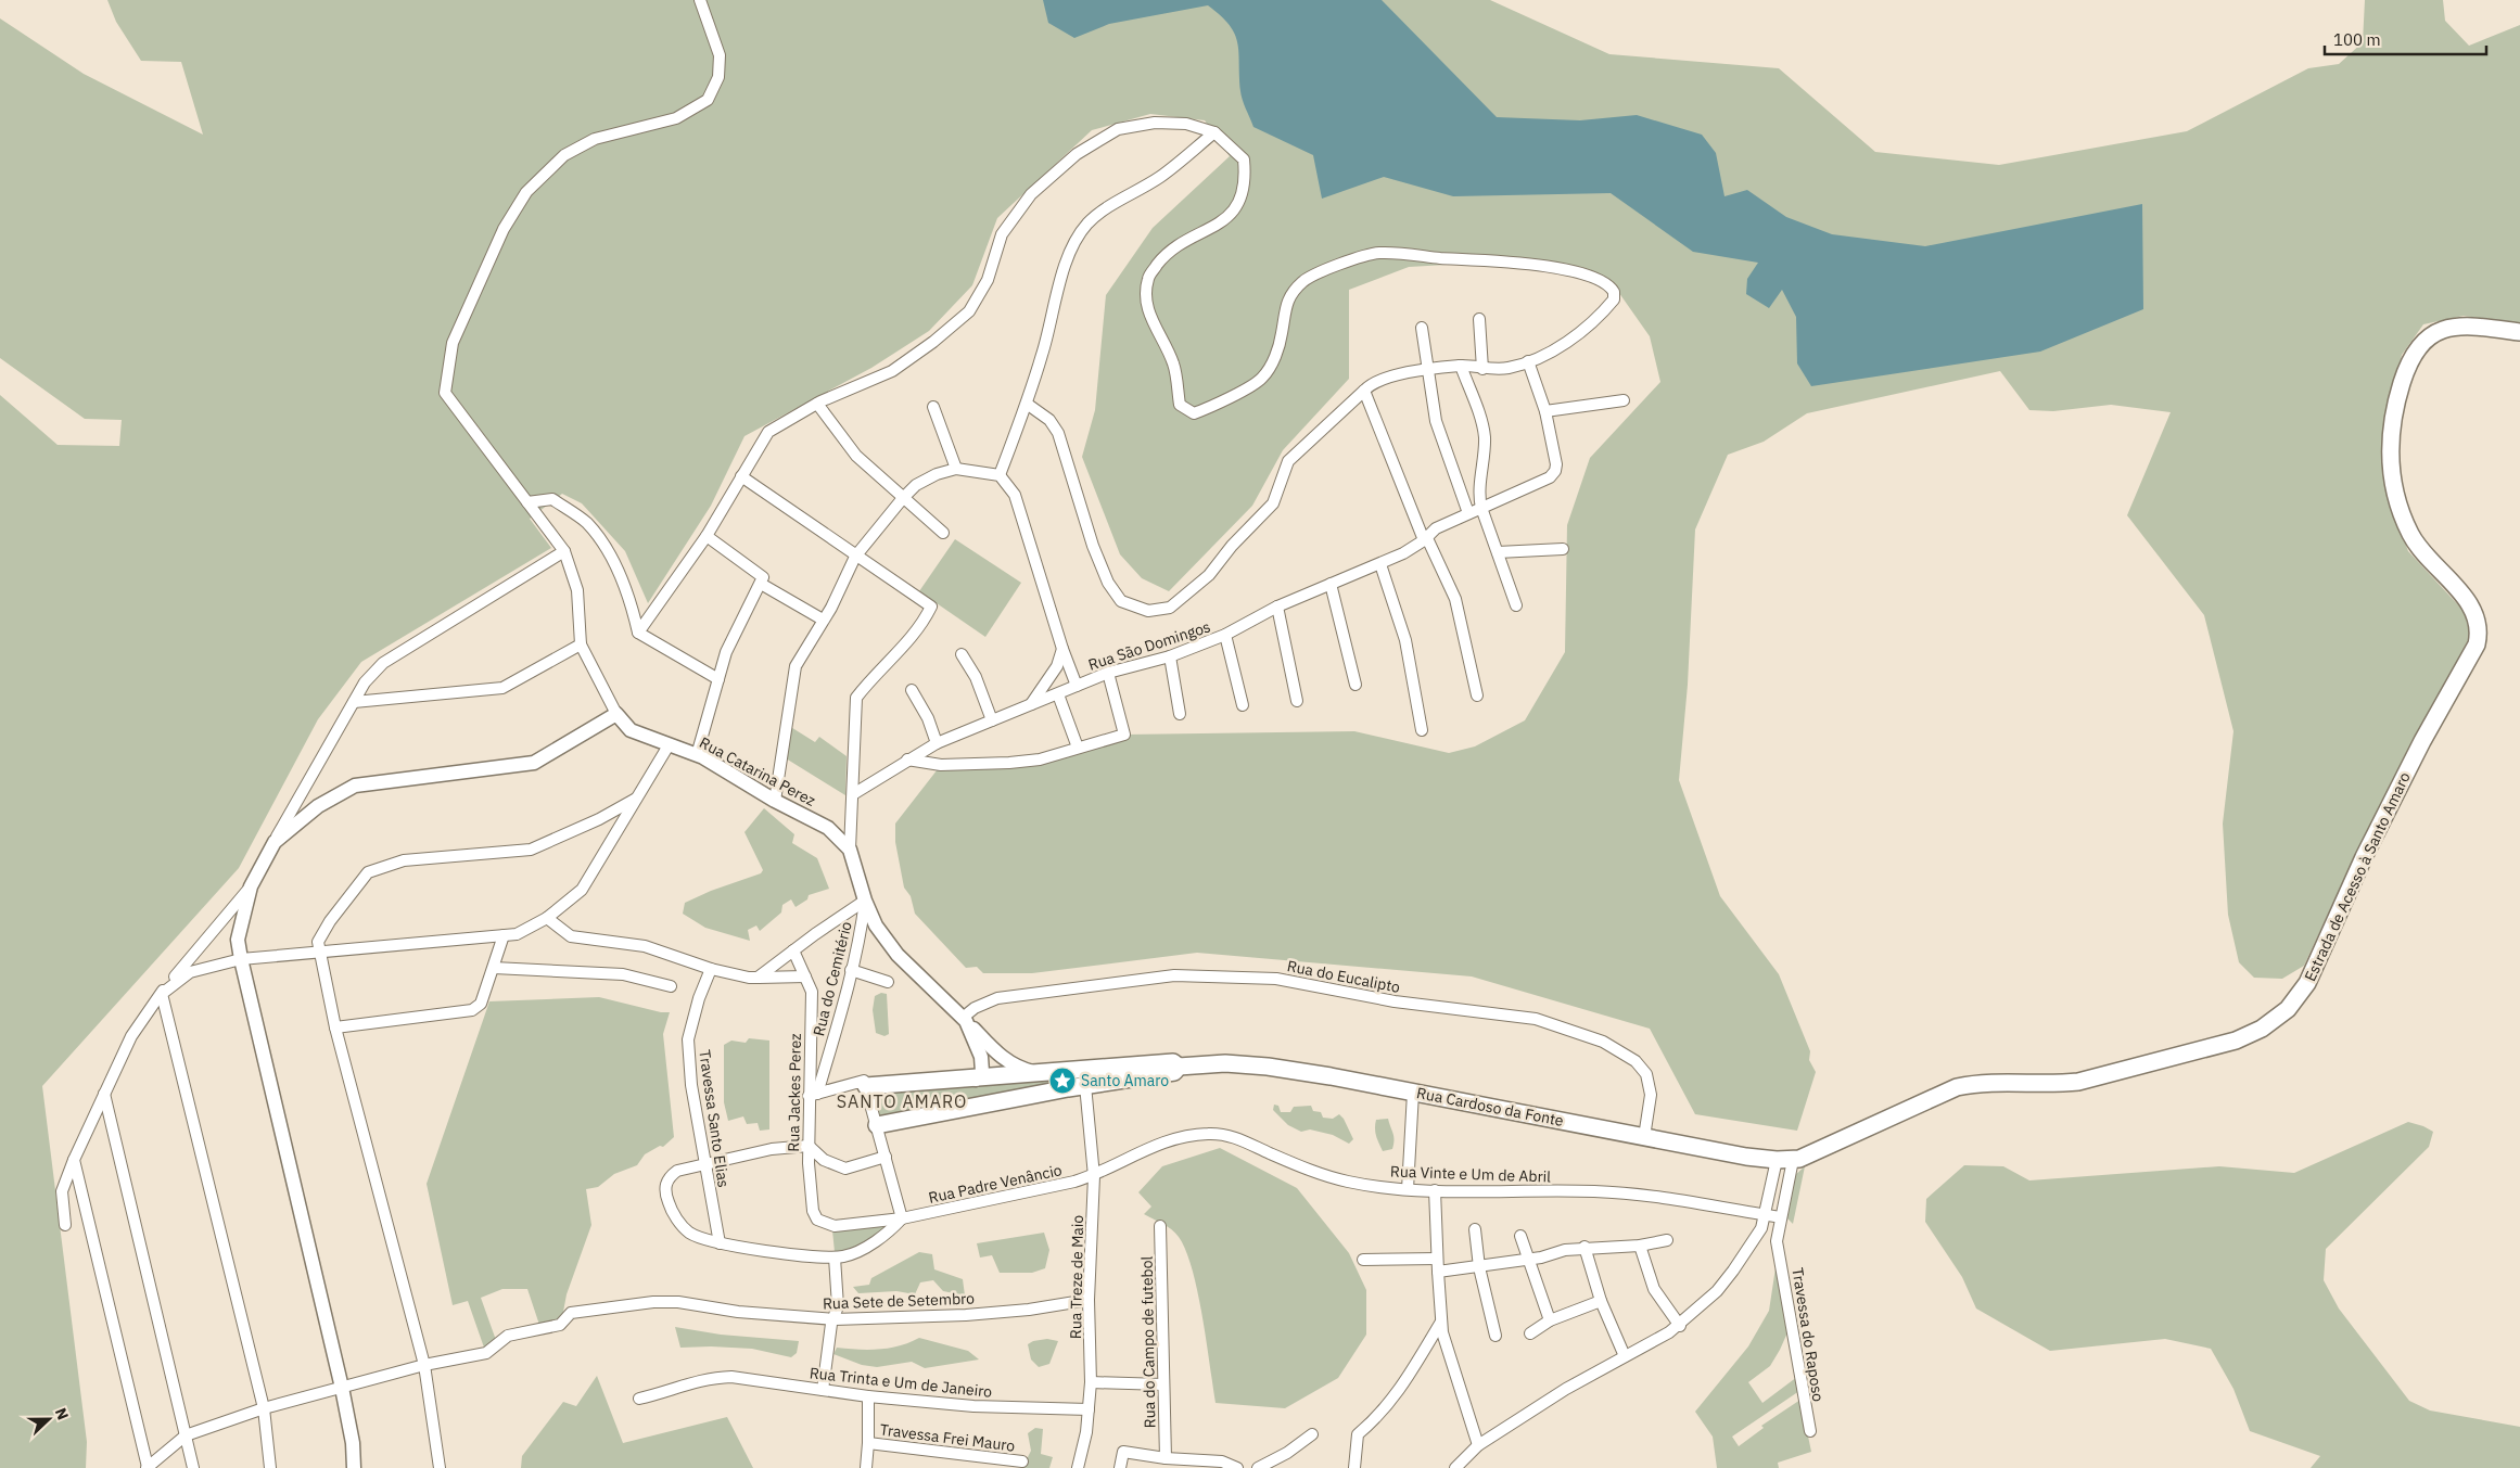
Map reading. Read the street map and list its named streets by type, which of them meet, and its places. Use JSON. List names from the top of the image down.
{
  "streets": {
    "main road": ["Estrada de Acesso à Santo Amaro", "Rua Cardoso da Fonte"],
    "street": [
      "Rua São Domingos",
      "Rua Catarina Perez",
      "Rua do Eucalipto",
      "Rua do Cemitério",
      "Rua Jackes Perez",
      "Travessa Santo Elias",
      "Rua Vinte e Um de Abril",
      "Rua Padre Venâncio",
      "Rua Treze de Maio",
      "Rua Sete de Setembro",
      "Travessa do Raposo",
      "Rua do Campo de futebol",
      "Rua Trinta e Um de Janeiro",
      "Travessa Frei Mauro"
    ]
  },
  "crossings": [
    ["Rua Catarina Perez", "Rua do Eucalipto"],
    ["Rua Catarina Perez", "Rua do Cemitério"],
    ["Rua Catarina Perez", "Rua Cardoso da Fonte"],
    ["Estrada de Acesso à Santo Amaro", "Rua Cardoso da Fonte"],
    ["Rua do Eucalipto", "Rua Cardoso da Fonte"],
    ["Rua do Cemitério", "Rua Jackes Perez"],
    ["Rua do Cemitério", "Rua Cardoso da Fonte"],
    ["Rua Jackes Perez", "Rua Cardoso da Fonte"],
    ["Rua Jackes Perez", "Rua Padre Venâncio"],
    ["Rua Cardoso da Fonte", "Rua Treze de Maio"],
    ["Rua Vinte e Um de Abril", "Rua Padre Venâncio"],
    ["Rua Vinte e Um de Abril", "Rua Treze de Maio"],
    ["Rua Vinte e Um de Abril", "Travessa do Raposo"],
    ["Rua Padre Venâncio", "Rua Treze de Maio"],
    ["Rua Treze de Maio", "Rua Sete de Setembro"],
    ["Rua Treze de Maio", "Rua Trinta e Um de Janeiro"]
  ],
  "districts": ["SANTO AMARO"],
  "places": {
    "place": ["Santo Amaro"]
  },
  "scale_bar": "100 m",
  "north": "right"
}
